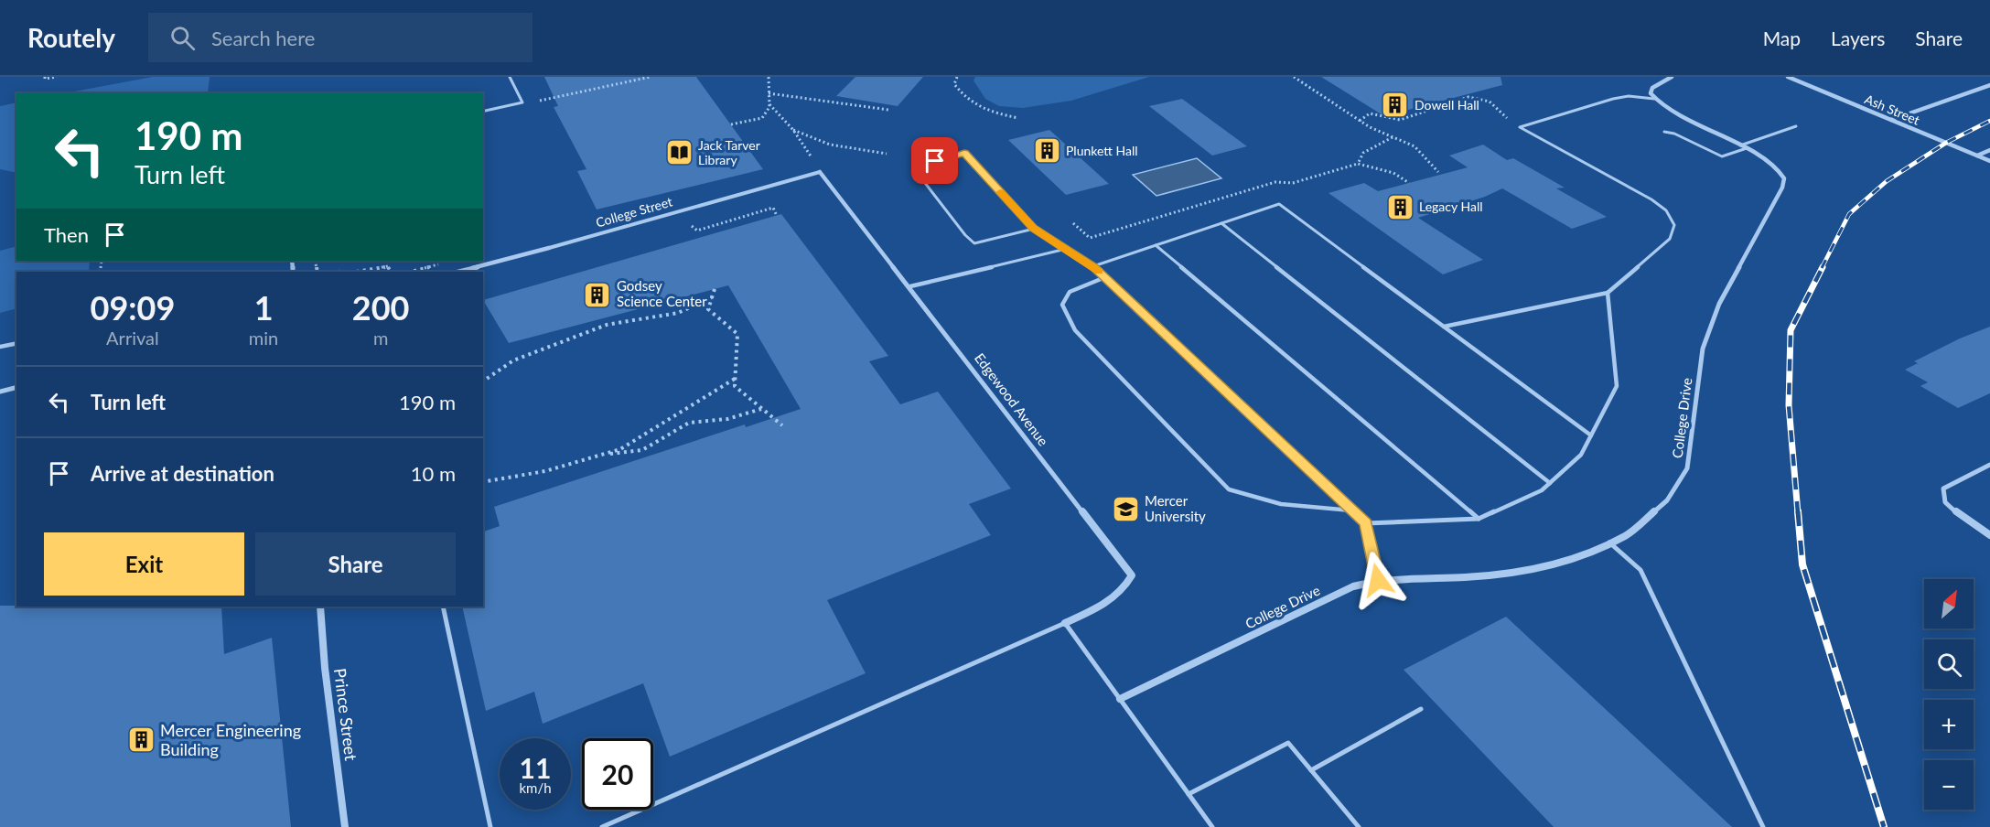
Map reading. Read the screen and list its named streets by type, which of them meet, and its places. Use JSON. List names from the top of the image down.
{
  "streets": {
    "street": [
      "Ash Street",
      "College Street",
      "Edgewood Avenue",
      "College Drive",
      "Prince Street"
    ]
  },
  "crossings": [
    ["College Street", "Edgewood Avenue"]
  ],
  "places": {
    "building": [
      "Dowell Hall",
      "Plunkett Hall",
      "Legacy Hall",
      "Godsey Science Center",
      "Mercer Engineering Building"
    ],
    "library": ["Jack Tarver Library"],
    "school or university": ["Mercer University"]
  },
  "north": "top right",
  "page": {
    "header": "Routely",
    "search": "Search here",
    "nav": ["Map", "Layers", "Share"],
    "turn": ["190 m", "Turn left"],
    "then": "Then",
    "eta": [
      "09:09",
      "Arrival",
      "1",
      "min",
      "200",
      "m"
    ],
    "list": [
      {
        "name": "Turn left",
        "value": "190 m"
      },
      {
        "name": "Arrive at destination",
        "value": "10 m"
      }
    ],
    "buttons": ["Exit", "Share"],
    "map_buttons": ["+", "−"],
    "speed": "11 km/h",
    "limit": "20"
  }
}
